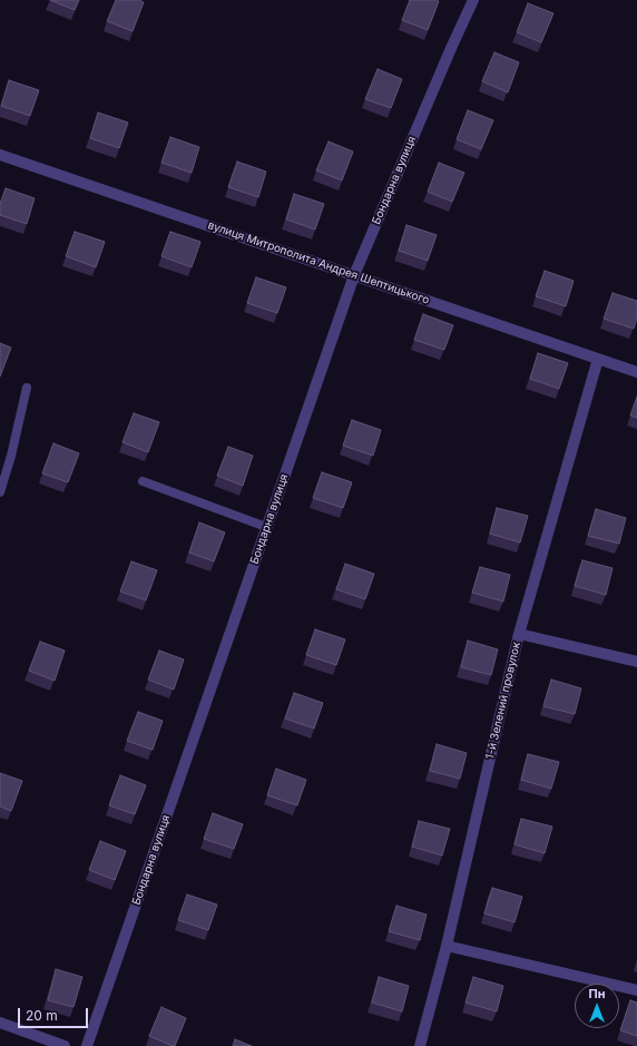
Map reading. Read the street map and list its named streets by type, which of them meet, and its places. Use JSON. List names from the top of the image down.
{
  "streets": {
    "street": ["Бондарна вулиця", "вулиця Митрополита Андрея Шептицького", "1-й Зелений провулок"]
  },
  "crossings": [
    ["Бондарна вулиця", "вулиця Митрополита Андрея Шептицького"],
    ["вулиця Митрополита Андрея Шептицького", "1-й Зелений провулок"]
  ],
  "scale_bar": "20 m",
  "north": "top"
}
